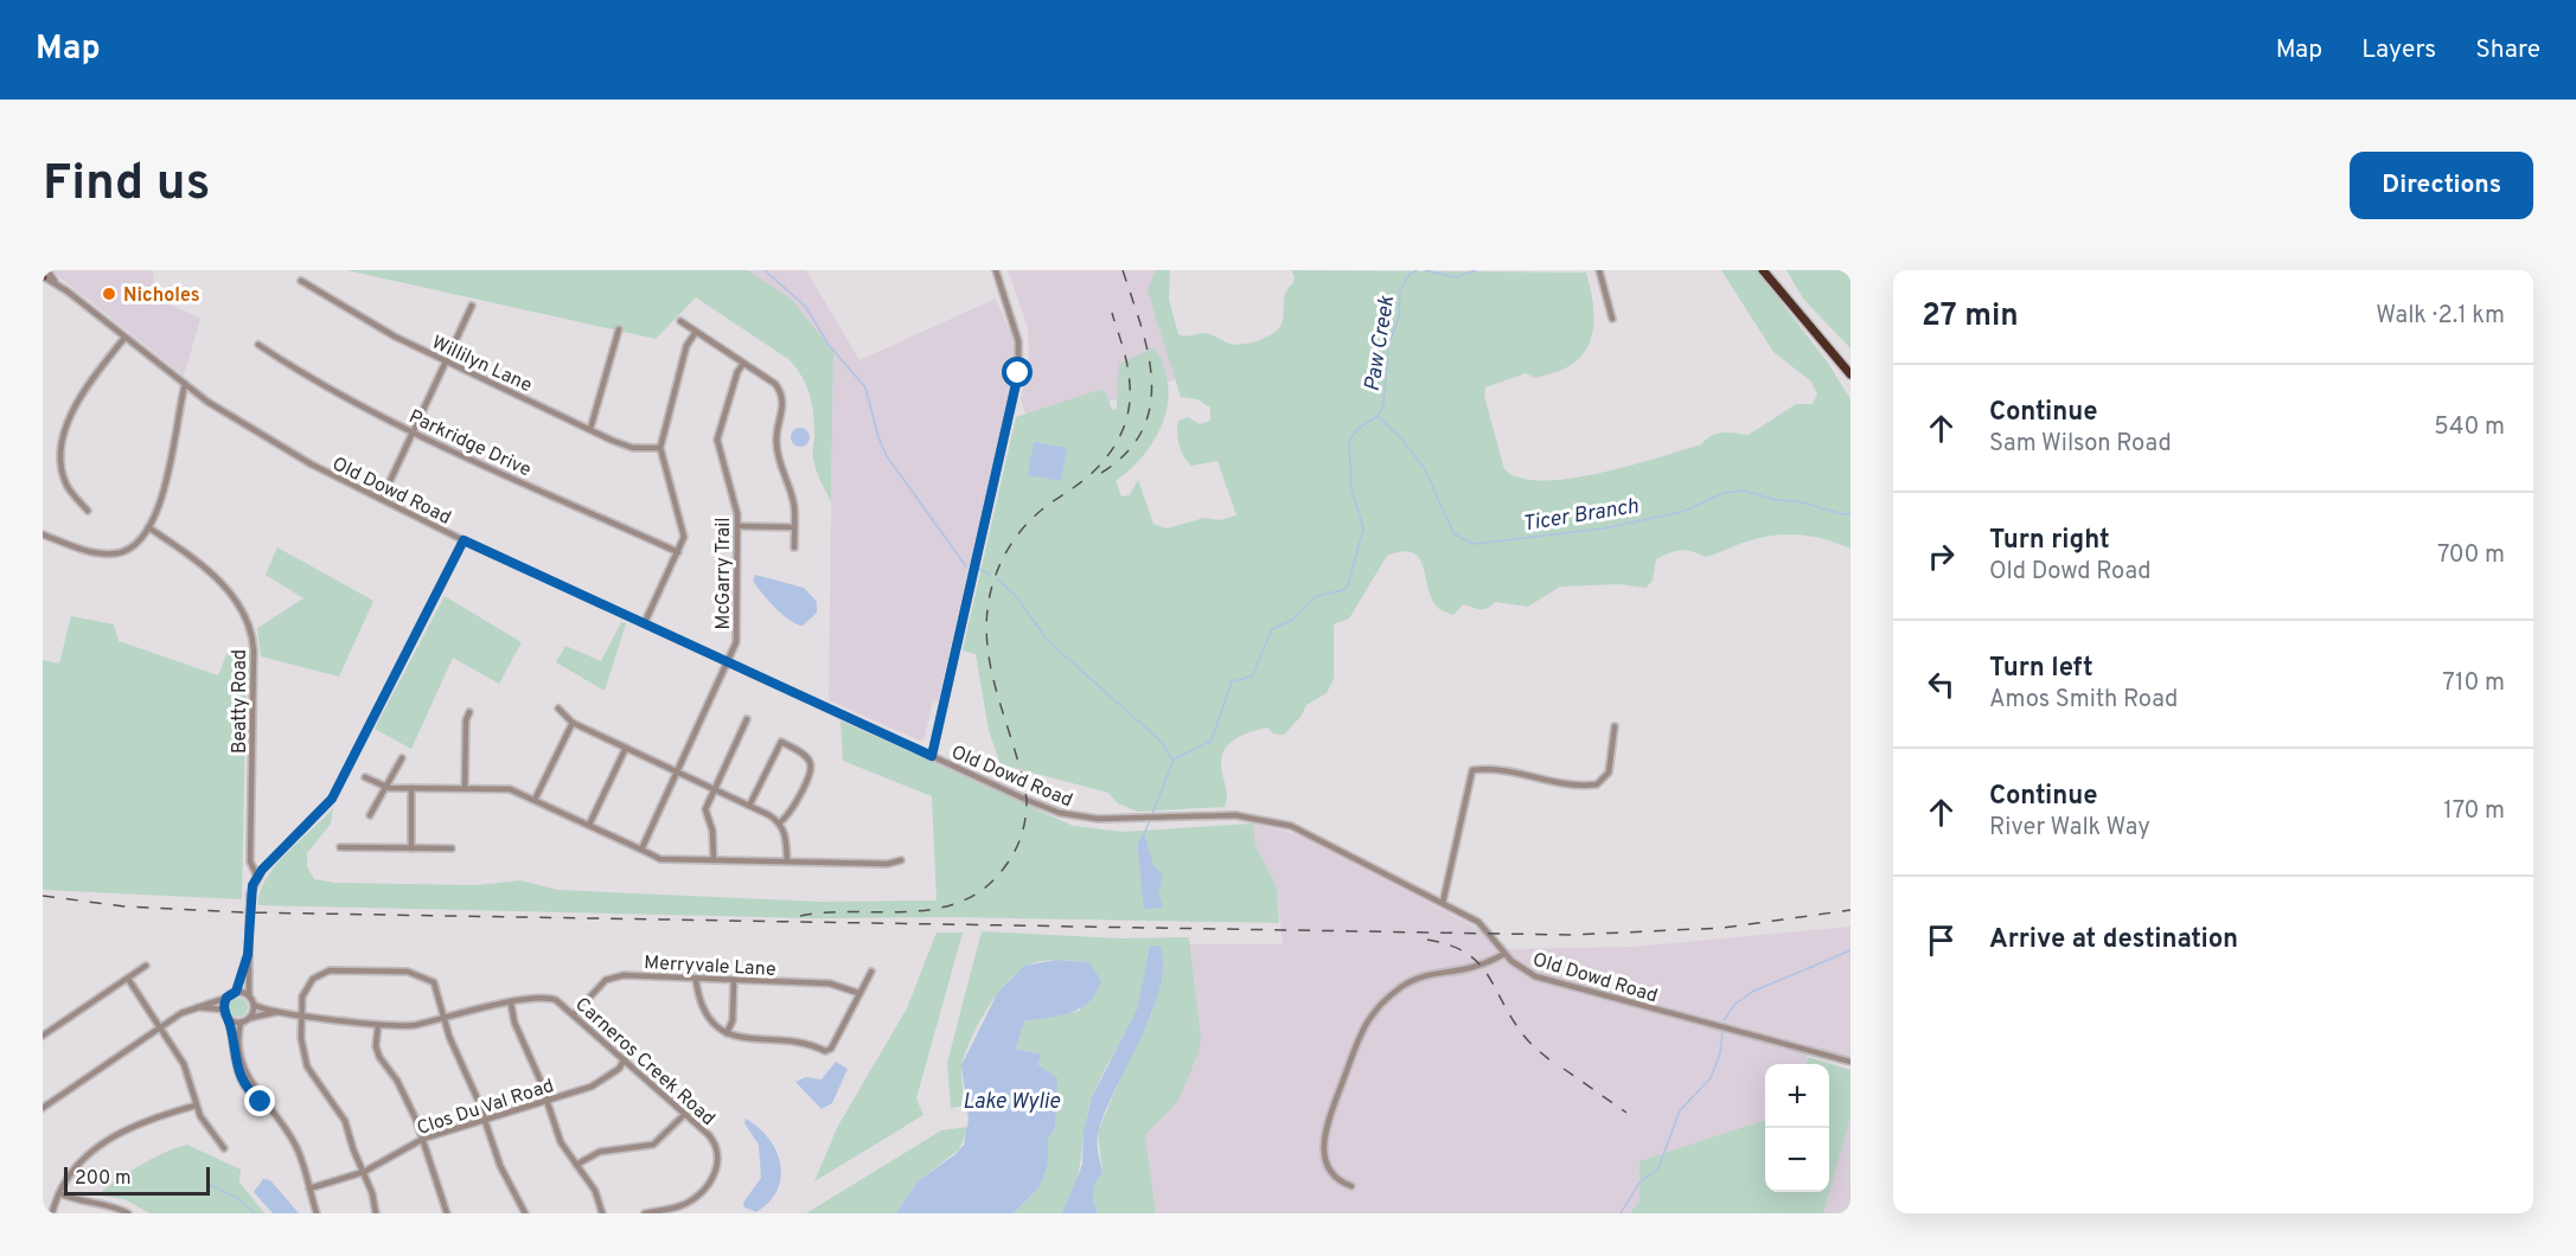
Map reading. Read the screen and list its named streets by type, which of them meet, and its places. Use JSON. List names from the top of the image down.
{
  "streets": {
    "street": [
      "Willilyn Lane",
      "Parkridge Drive",
      "Old Dowd Road",
      "McGarry Trail",
      "Beatty Road",
      "Merryvale Lane",
      "Carneros Creek Road",
      "Clos Du Val Road"
    ]
  },
  "crossings": [
    ["Old Dowd Road", "McGarry Trail"],
    ["Merryvale Lane", "Carneros Creek Road"],
    ["Carneros Creek Road", "Clos Du Val Road"]
  ],
  "water": ["Paw Creek", "Ticer Branch", "Lake Wylie"],
  "places": ["Nicholes"],
  "scale_bar": "200 m",
  "page": {
    "header": "Map",
    "nav": ["Map", "Layers", "Share"],
    "buttons": "Directions",
    "title": "Find us",
    "heading": ["27 min", "Walk · 2.1 km"],
    "list": [
      ["Continue", "Sam Wilson Road", "540 m"],
      ["Turn right", "Old Dowd Road", "700 m"],
      ["Turn left", "Amos Smith Road", "710 m"],
      ["Continue", "River Walk Way", "170 m"],
      "Arrive at destination"
    ],
    "map_buttons": ["+", "−"],
    "scale": "200 m"
  }
}
